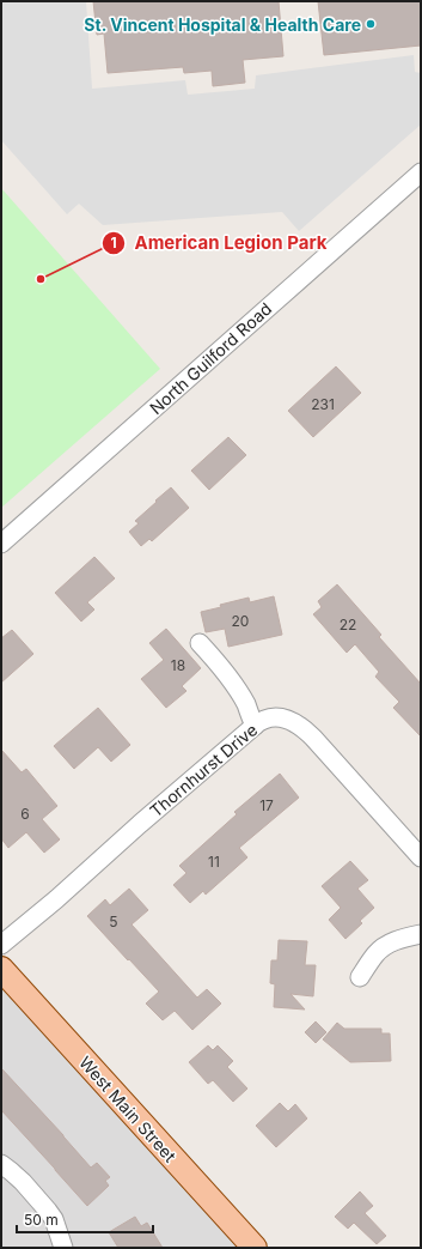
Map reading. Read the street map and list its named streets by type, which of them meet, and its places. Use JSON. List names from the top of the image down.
{
  "streets": {
    "main road": ["West Main Street"],
    "street": ["North Guilford Road", "Thornhurst Drive"]
  },
  "places": ["St. Vincent Hospital & Health Care", "American Legion Park"],
  "house_numbers": [
    "231",
    "20",
    "22",
    "18",
    "17",
    "6",
    "11",
    "5"
  ],
  "scale_bar": "50 m"
}
